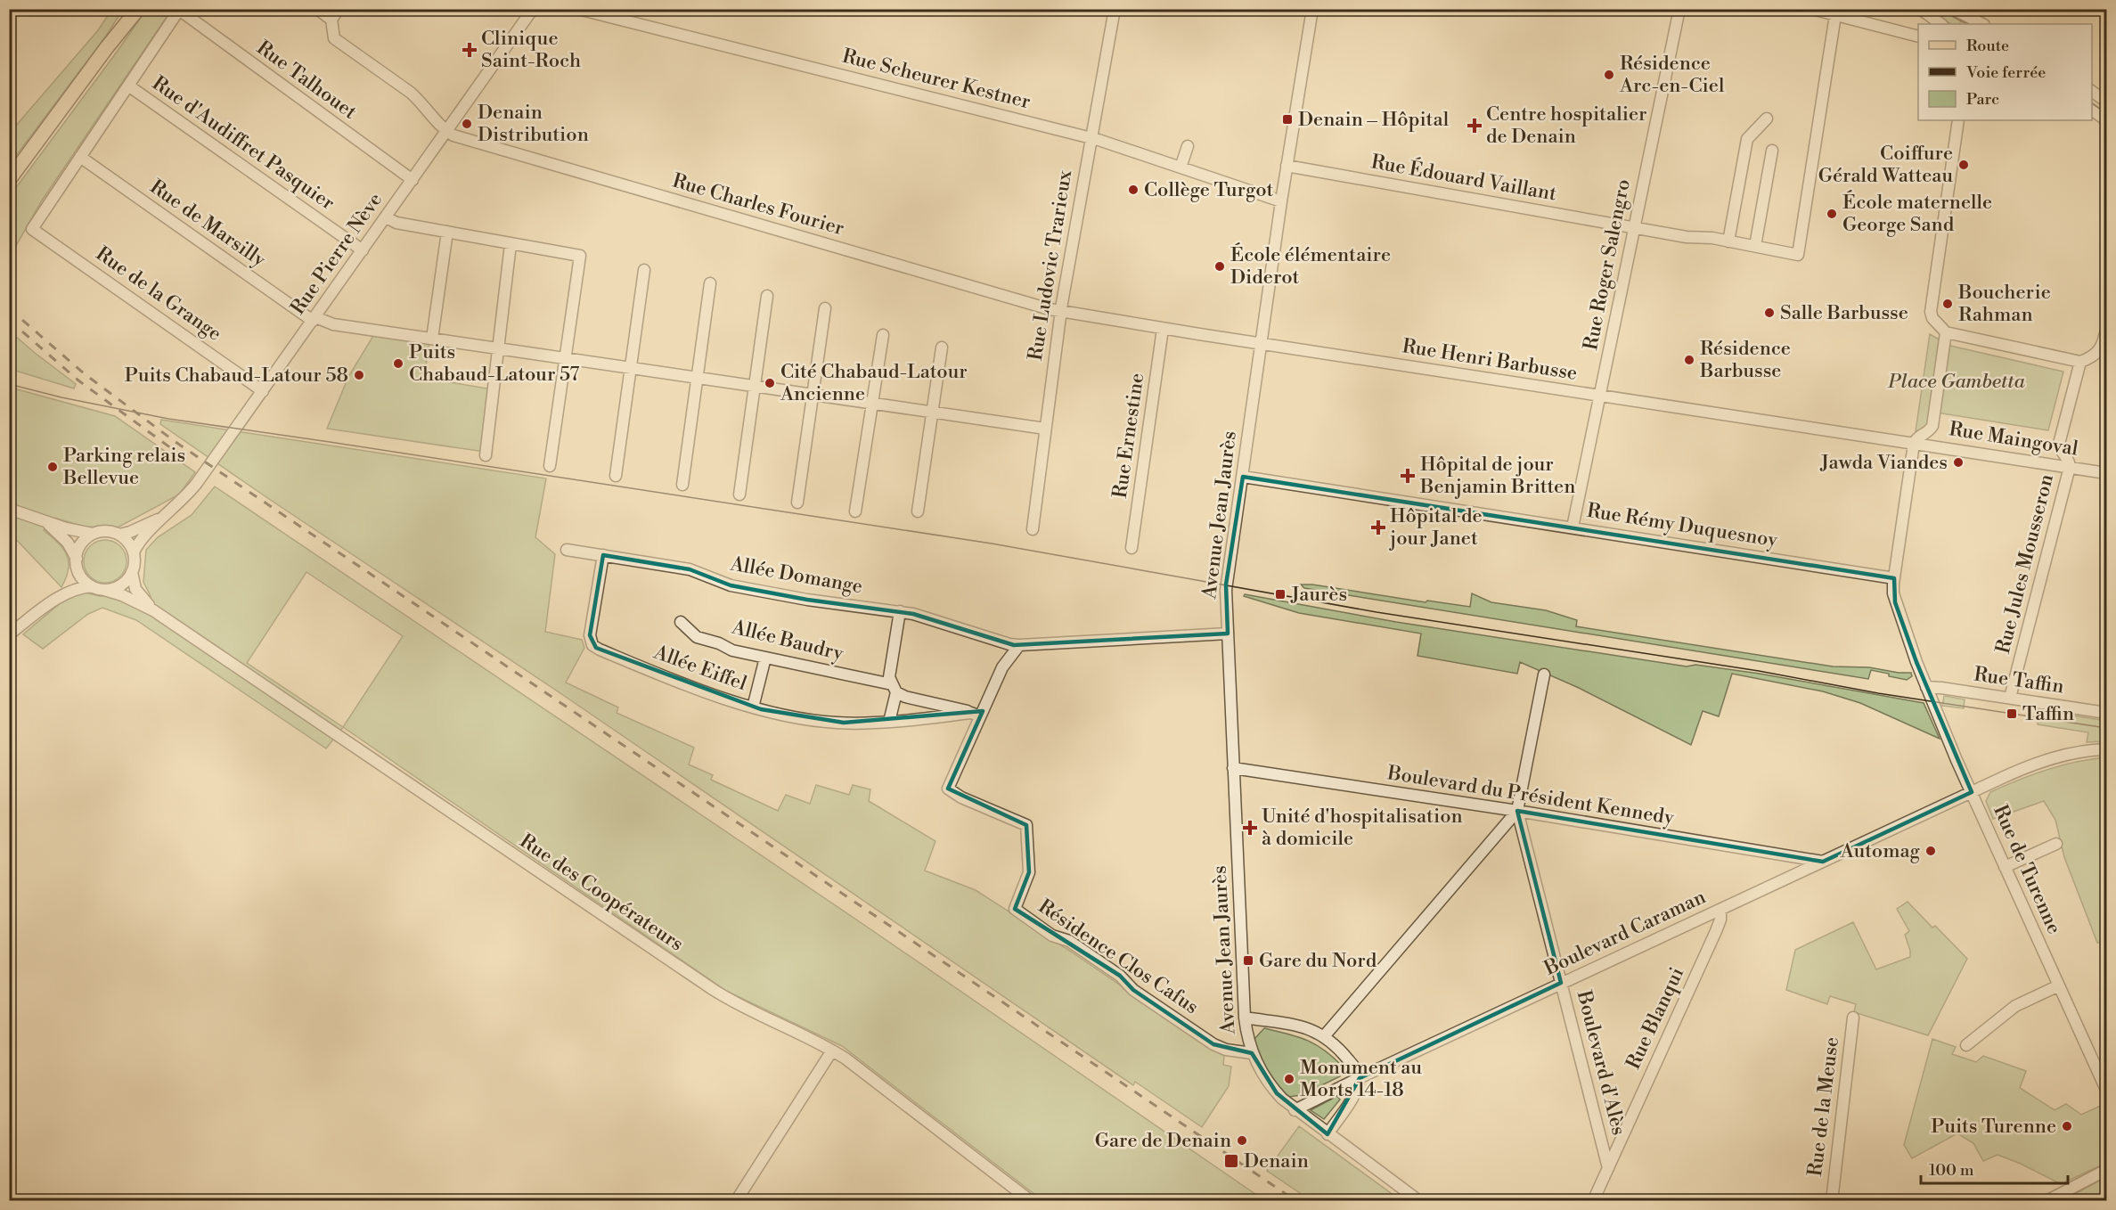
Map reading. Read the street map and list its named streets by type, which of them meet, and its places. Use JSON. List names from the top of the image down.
{
  "streets": {
    "street": [
      "Rue Scheurer Kestner",
      "Rue Talhouet",
      "Rue d'Audiffret Pasquier",
      "Rue Édouard Vaillant",
      "Rue Charles Fourier",
      "Rue de Marsilly",
      "Rue Pierre Nève",
      "Rue Roger Salengro",
      "Rue Ludovic Trarieux",
      "Rue de la Grange",
      "Rue Henri Barbusse",
      "Rue Ernestine",
      "Rue Maingoval",
      "Avenue Jean Jaurès",
      "Rue Rémy Duquesnoy",
      "Rue Jules Mousseron",
      "Allée Domange",
      "Allée Baudry",
      "Allée Eiffel",
      "Rue Taffin",
      "Boulevard du Président Kennedy",
      "Rue de Turenne",
      "Rue des Coopérateurs",
      "Boulevard Caraman",
      "Résidence Clos Cafus",
      "Rue Blanqui",
      "Boulevard d'Alès",
      "Rue de la Meuse"
    ]
  },
  "crossings": [
    ["Rue Scheurer Kestner", "Rue Ludovic Trarieux"],
    ["Rue Scheurer Kestner", "Avenue Jean Jaurès"],
    ["Rue Talhouet", "Rue Pierre Nève"],
    ["Rue d'Audiffret Pasquier", "Rue Pierre Nève"],
    ["Rue Édouard Vaillant", "Rue Roger Salengro"],
    ["Rue Édouard Vaillant", "Avenue Jean Jaurès"],
    ["Rue Charles Fourier", "Rue Pierre Nève"],
    ["Rue Charles Fourier", "Rue Ludovic Trarieux"],
    ["Rue Charles Fourier", "Rue Henri Barbusse"],
    ["Rue de Marsilly", "Rue Pierre Nève"],
    ["Rue de Marsilly", "Rue Ludovic Trarieux"],
    ["Rue de Marsilly", "Rue de la Grange"],
    ["Rue Pierre Nève", "Rue de la Grange"],
    ["Rue Pierre Nève", "Rue des Coopérateurs"],
    ["Rue Roger Salengro", "Rue Henri Barbusse"],
    ["Rue Roger Salengro", "Rue Rémy Duquesnoy"],
    ["Rue Ludovic Trarieux", "Rue Henri Barbusse"],
    ["Rue Henri Barbusse", "Rue Ernestine"],
    ["Rue Henri Barbusse", "Rue Maingoval"],
    ["Rue Henri Barbusse", "Avenue Jean Jaurès"],
    ["Rue Henri Barbusse", "Rue de Turenne"],
    ["Rue Maingoval", "Rue Jules Mousseron"],
    ["Rue Maingoval", "Rue de Turenne"],
    ["Avenue Jean Jaurès", "Rue Rémy Duquesnoy"],
    ["Avenue Jean Jaurès", "Allée Domange"],
    ["Avenue Jean Jaurès", "Boulevard du Président Kennedy"],
    ["Avenue Jean Jaurès", "Boulevard Caraman"],
    ["Avenue Jean Jaurès", "Résidence Clos Cafus"],
    ["Rue Rémy Duquesnoy", "Rue de Turenne"],
    ["Rue Jules Mousseron", "Rue Taffin"],
    ["Allée Domange", "Allée Eiffel"],
    ["Allée Baudry", "Allée Eiffel"],
    ["Allée Baudry", "Résidence Clos Cafus"],
    ["Allée Eiffel", "Résidence Clos Cafus"],
    ["Rue Taffin", "Rue de Turenne"],
    ["Boulevard du Président Kennedy", "Boulevard Caraman"],
    ["Boulevard du Président Kennedy", "Boulevard d'Alès"],
    ["Rue de Turenne", "Boulevard Caraman"],
    ["Boulevard Caraman", "Rue Blanqui"],
    ["Boulevard Caraman", "Boulevard d'Alès"],
    ["Rue Blanqui", "Boulevard d'Alès"]
  ],
  "parks": ["Place Gambetta"],
  "places": {
    "health": [
      "Clinique Saint-Roch",
      "Centre hospitalier de Denain",
      "Hôpital de jour Benjamin Britten",
      "Hôpital de jour Janet",
      "Unité d'hospitalisation à domicile"
    ],
    "other": [
      "Résidence Arc-en-Ciel",
      "Denain Distribution",
      "Coiffure Gérald Watteau",
      "Collège Turgot",
      "École maternelle George Sand",
      "École élémentaire Diderot",
      "Boucherie Rahman",
      "Salle Barbusse",
      "Résidence Barbusse",
      "Puits Chabaud-Latour 57",
      "Puits Chabaud-Latour 58",
      "Cité Chabaud-Latour Ancienne",
      "Jawda Viandes",
      "Parking relais Bellevue",
      "Automag",
      "Monument au Morts 14-18",
      "Puits Turenne",
      "Gare de Denain"
    ],
    "transit": [
      "Denain – Hôpital",
      "Jaurès",
      "Taffin",
      "Gare du Nord",
      "Denain"
    ]
  },
  "legend": ["Route", "Voie ferrée", "Parc"],
  "scale_bar": "100 m"
}
